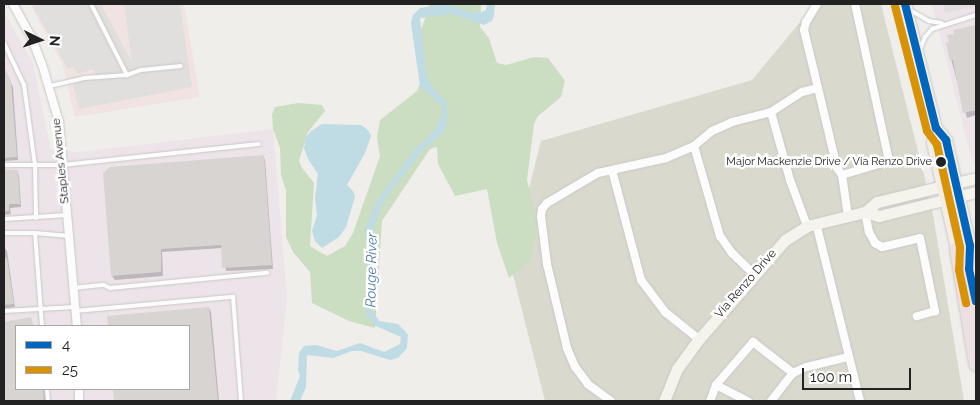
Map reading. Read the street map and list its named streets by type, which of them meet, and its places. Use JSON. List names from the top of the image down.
{
  "streets": {
    "street": ["Staples Avenue", "Via Renzo Drive"]
  },
  "water": ["Rouge River"],
  "places": ["Major Mackenzie Drive / Via Renzo Drive"],
  "lines": ["transit line 4", "transit line 25"],
  "legend": ["4", "25"],
  "scale_bar": "100 m",
  "north": "right"
}
